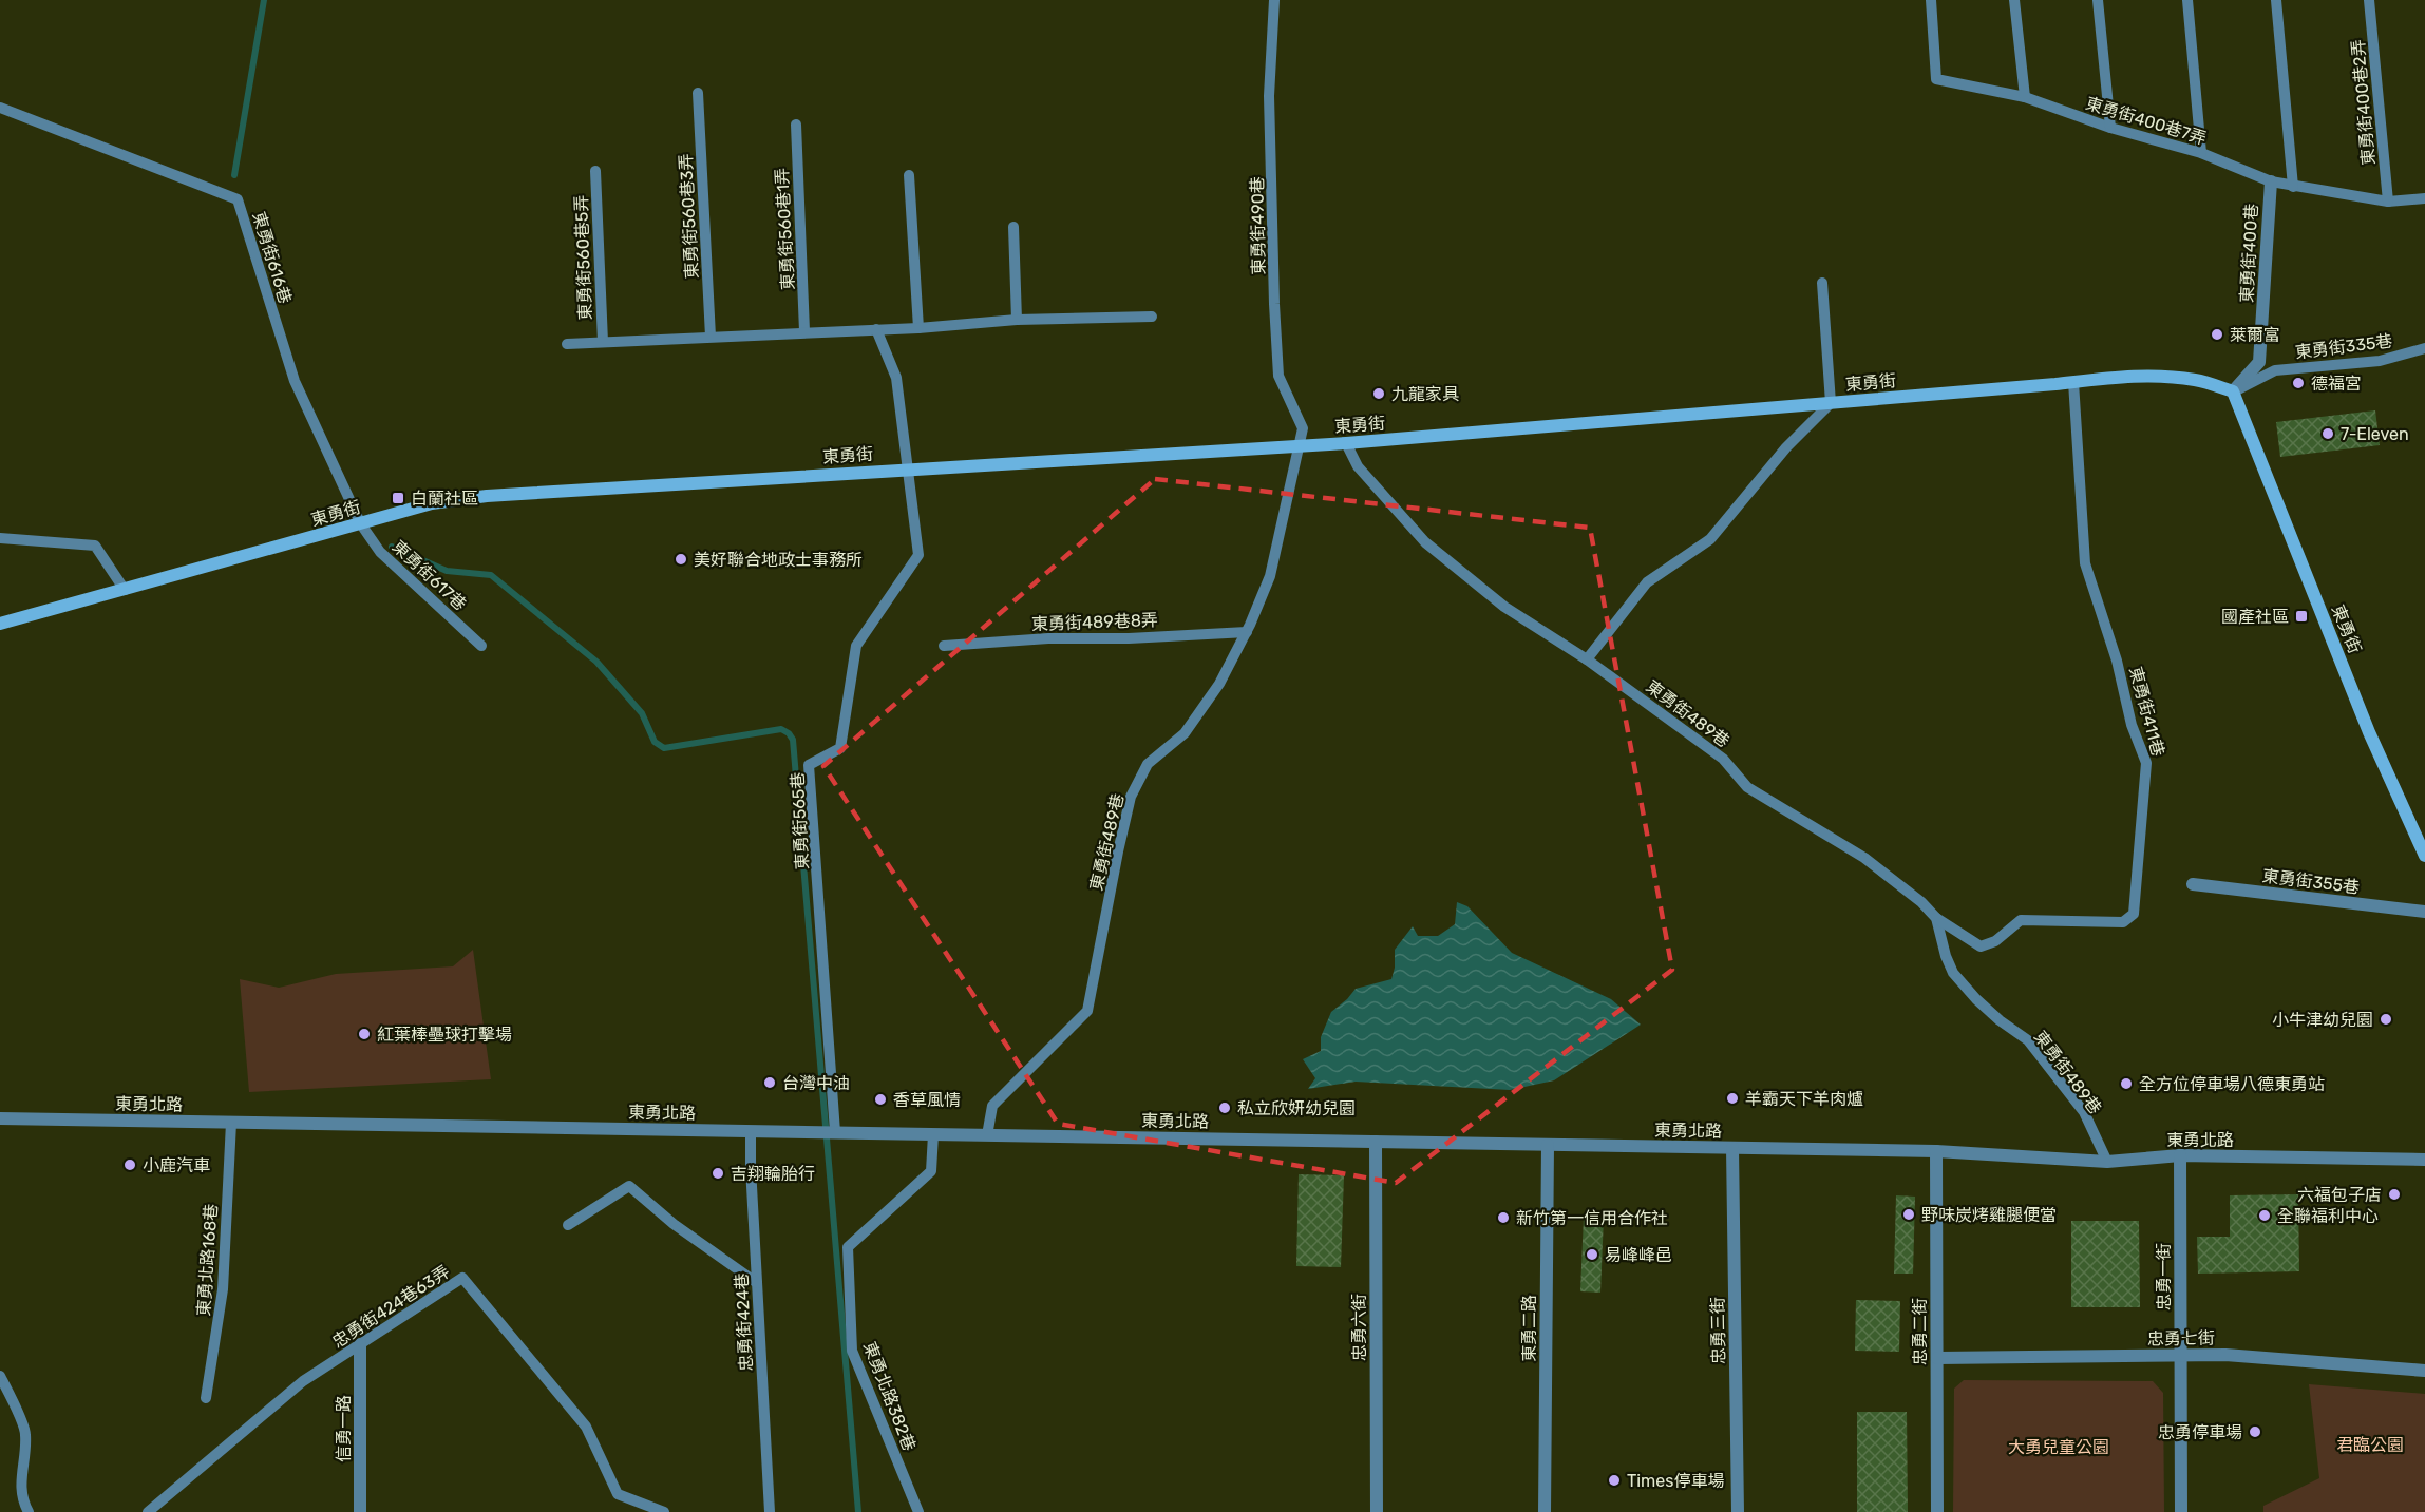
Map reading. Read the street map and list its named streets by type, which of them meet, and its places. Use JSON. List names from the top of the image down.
{
  "streets": {
    "street": [
      "東勇街400巷",
      "東勇街",
      "東勇街355巷",
      "東勇北路",
      "忠勇一街",
      "忠勇六街",
      "東勇二路",
      "忠勇三街",
      "忠勇二街",
      "忠勇七街",
      "信勇一路"
    ],
    "lane": [
      "東勇街400巷2弄",
      "東勇街400巷7弄",
      "東勇街560巷3弄",
      "東勇街490巷",
      "東勇街560巷1弄",
      "東勇街616巷",
      "東勇街560巷5弄",
      "東勇街335巷",
      "東勇街617巷",
      "東勇街489巷8弄",
      "東勇街411巷",
      "東勇街489巷",
      "東勇街565巷",
      "東勇北路168巷",
      "忠勇街424巷63弄",
      "忠勇街424巷",
      "東勇北路382巷"
    ]
  },
  "crossings": [
    ["東勇街400巷2弄", "東勇街400巷7弄"],
    ["東勇街400巷7弄", "東勇街400巷"],
    ["東勇街490巷", "東勇街"],
    ["東勇街490巷", "東勇街489巷"],
    ["東勇街400巷", "東勇街335巷"],
    ["東勇街400巷", "東勇街"],
    ["東勇街616巷", "東勇街"],
    ["東勇街616巷", "東勇街617巷"],
    ["東勇街335巷", "東勇街"],
    ["東勇街", "東勇街617巷"],
    ["東勇街", "東勇街411巷"],
    ["東勇街", "東勇街489巷"],
    ["東勇街", "東勇街565巷"],
    ["東勇街489巷8弄", "東勇街489巷"],
    ["東勇街411巷", "東勇街489巷"],
    ["東勇街489巷", "東勇北路"],
    ["東勇街565巷", "東勇北路"],
    ["東勇北路", "東勇北路168巷"],
    ["東勇北路", "忠勇一街"],
    ["東勇北路", "忠勇街424巷"],
    ["東勇北路", "忠勇六街"],
    ["東勇北路", "東勇二路"],
    ["東勇北路", "忠勇三街"],
    ["東勇北路", "忠勇二街"],
    ["東勇北路", "東勇北路382巷"],
    ["忠勇一街", "忠勇七街"],
    ["忠勇街424巷63弄", "信勇一路"],
    ["忠勇二街", "忠勇七街"]
  ],
  "parks": ["君臨公園", "大勇兒童公園"],
  "places": {
    "other": [
      "萊爾富",
      "德福宮",
      "九龍家具",
      "7-Eleven",
      "美好聯合地政士事務所",
      "小牛津幼兒園",
      "紅葉棒壘球打擊場",
      "台灣中油",
      "全方位停車場八德東勇站",
      "羊霸天下羊肉爐",
      "香草風情",
      "私立欣妍幼兒園",
      "小鹿汽車",
      "吉翔輪胎行",
      "六福包子店",
      "野味炭烤雞腿便當",
      "全聯福利中心",
      "新竹第一信用合作社",
      "易峰峰邑",
      "忠勇停車場",
      "Times停車場"
    ],
    "transit": ["白蘭社區", "國產社區"]
  }
}
